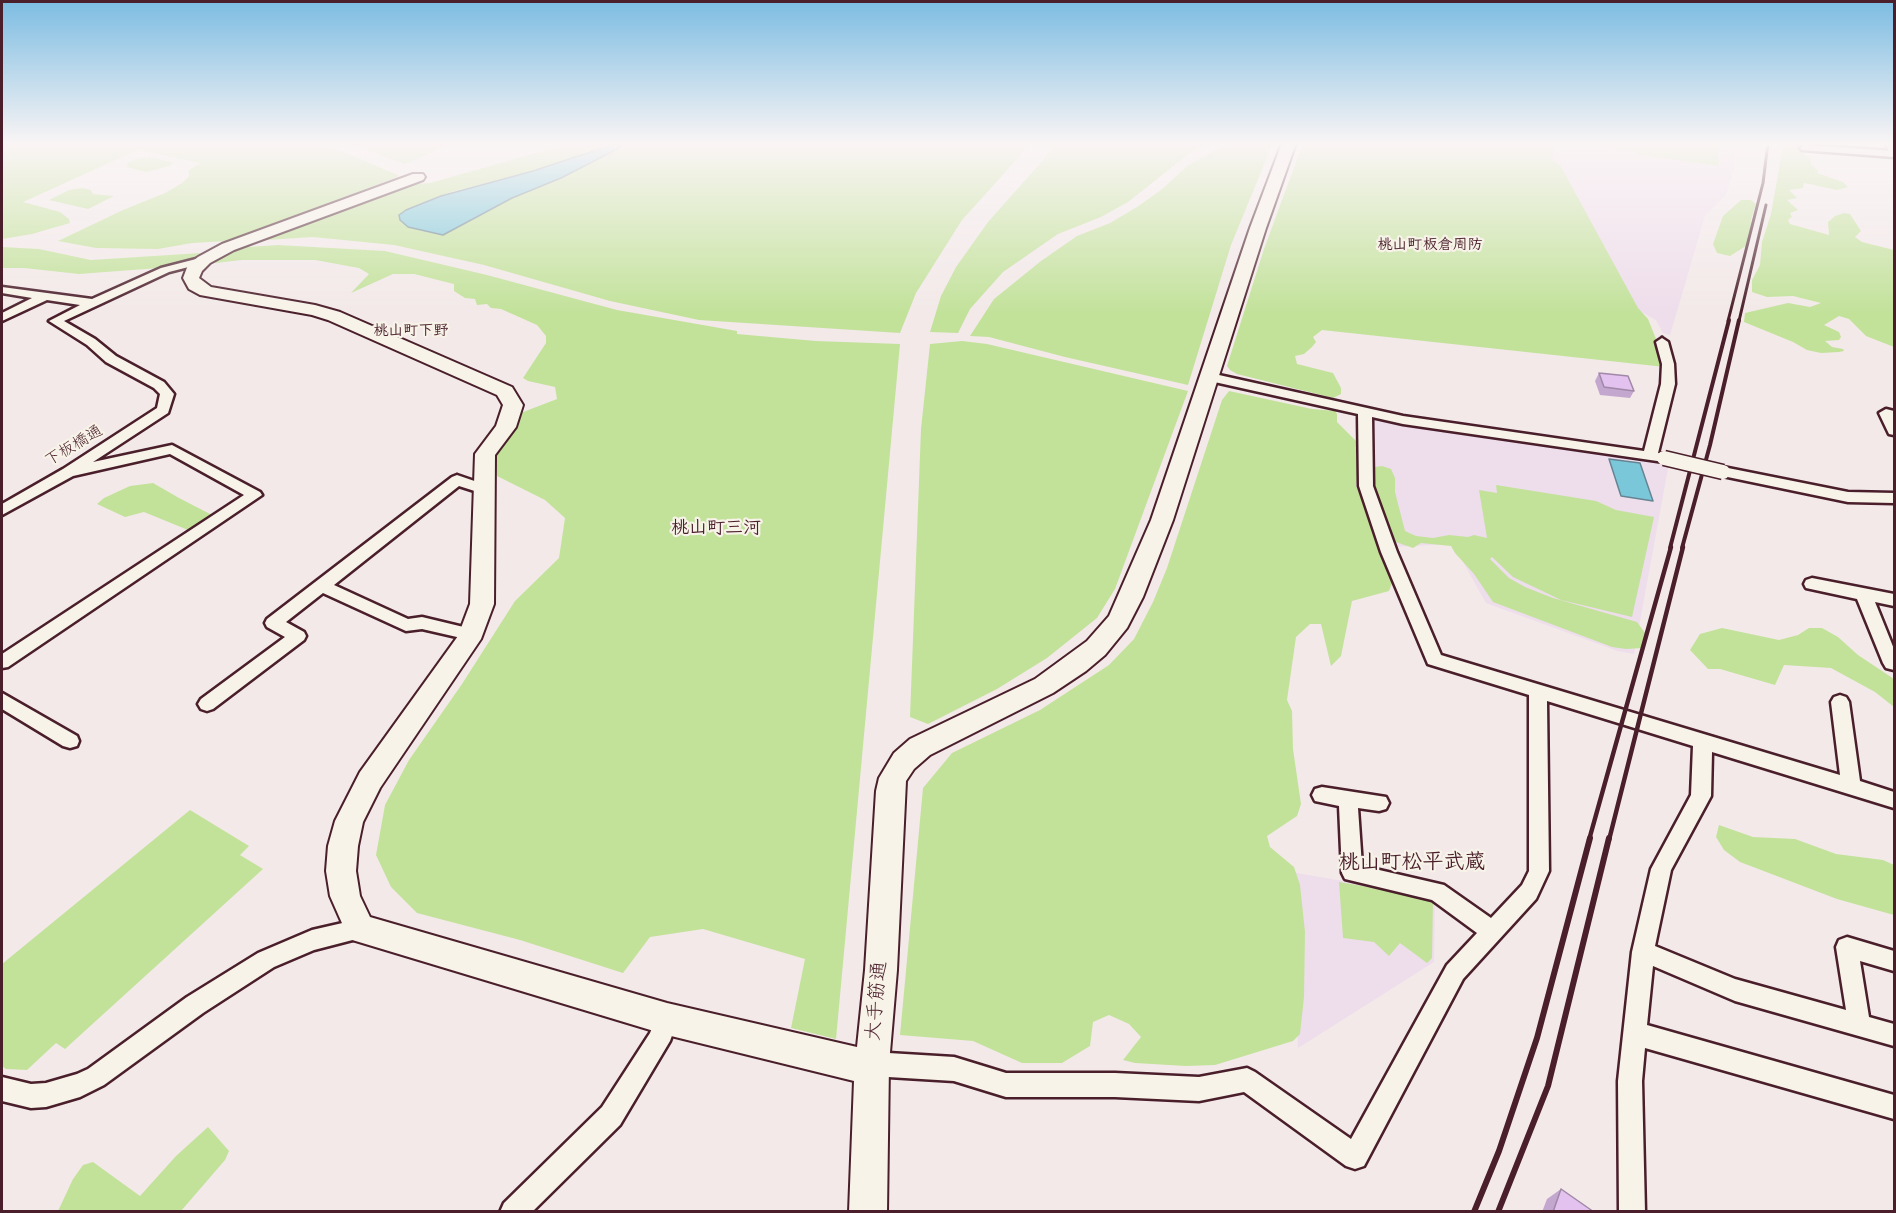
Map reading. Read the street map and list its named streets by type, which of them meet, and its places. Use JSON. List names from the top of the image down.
{
  "streets": {
    "street": ["下板橋通", "大手筋通"]
  },
  "districts": [
    "桃山町板倉周防",
    "桃山町下野",
    "桃山町三河",
    "桃山町松平武蔵"
  ]
}
